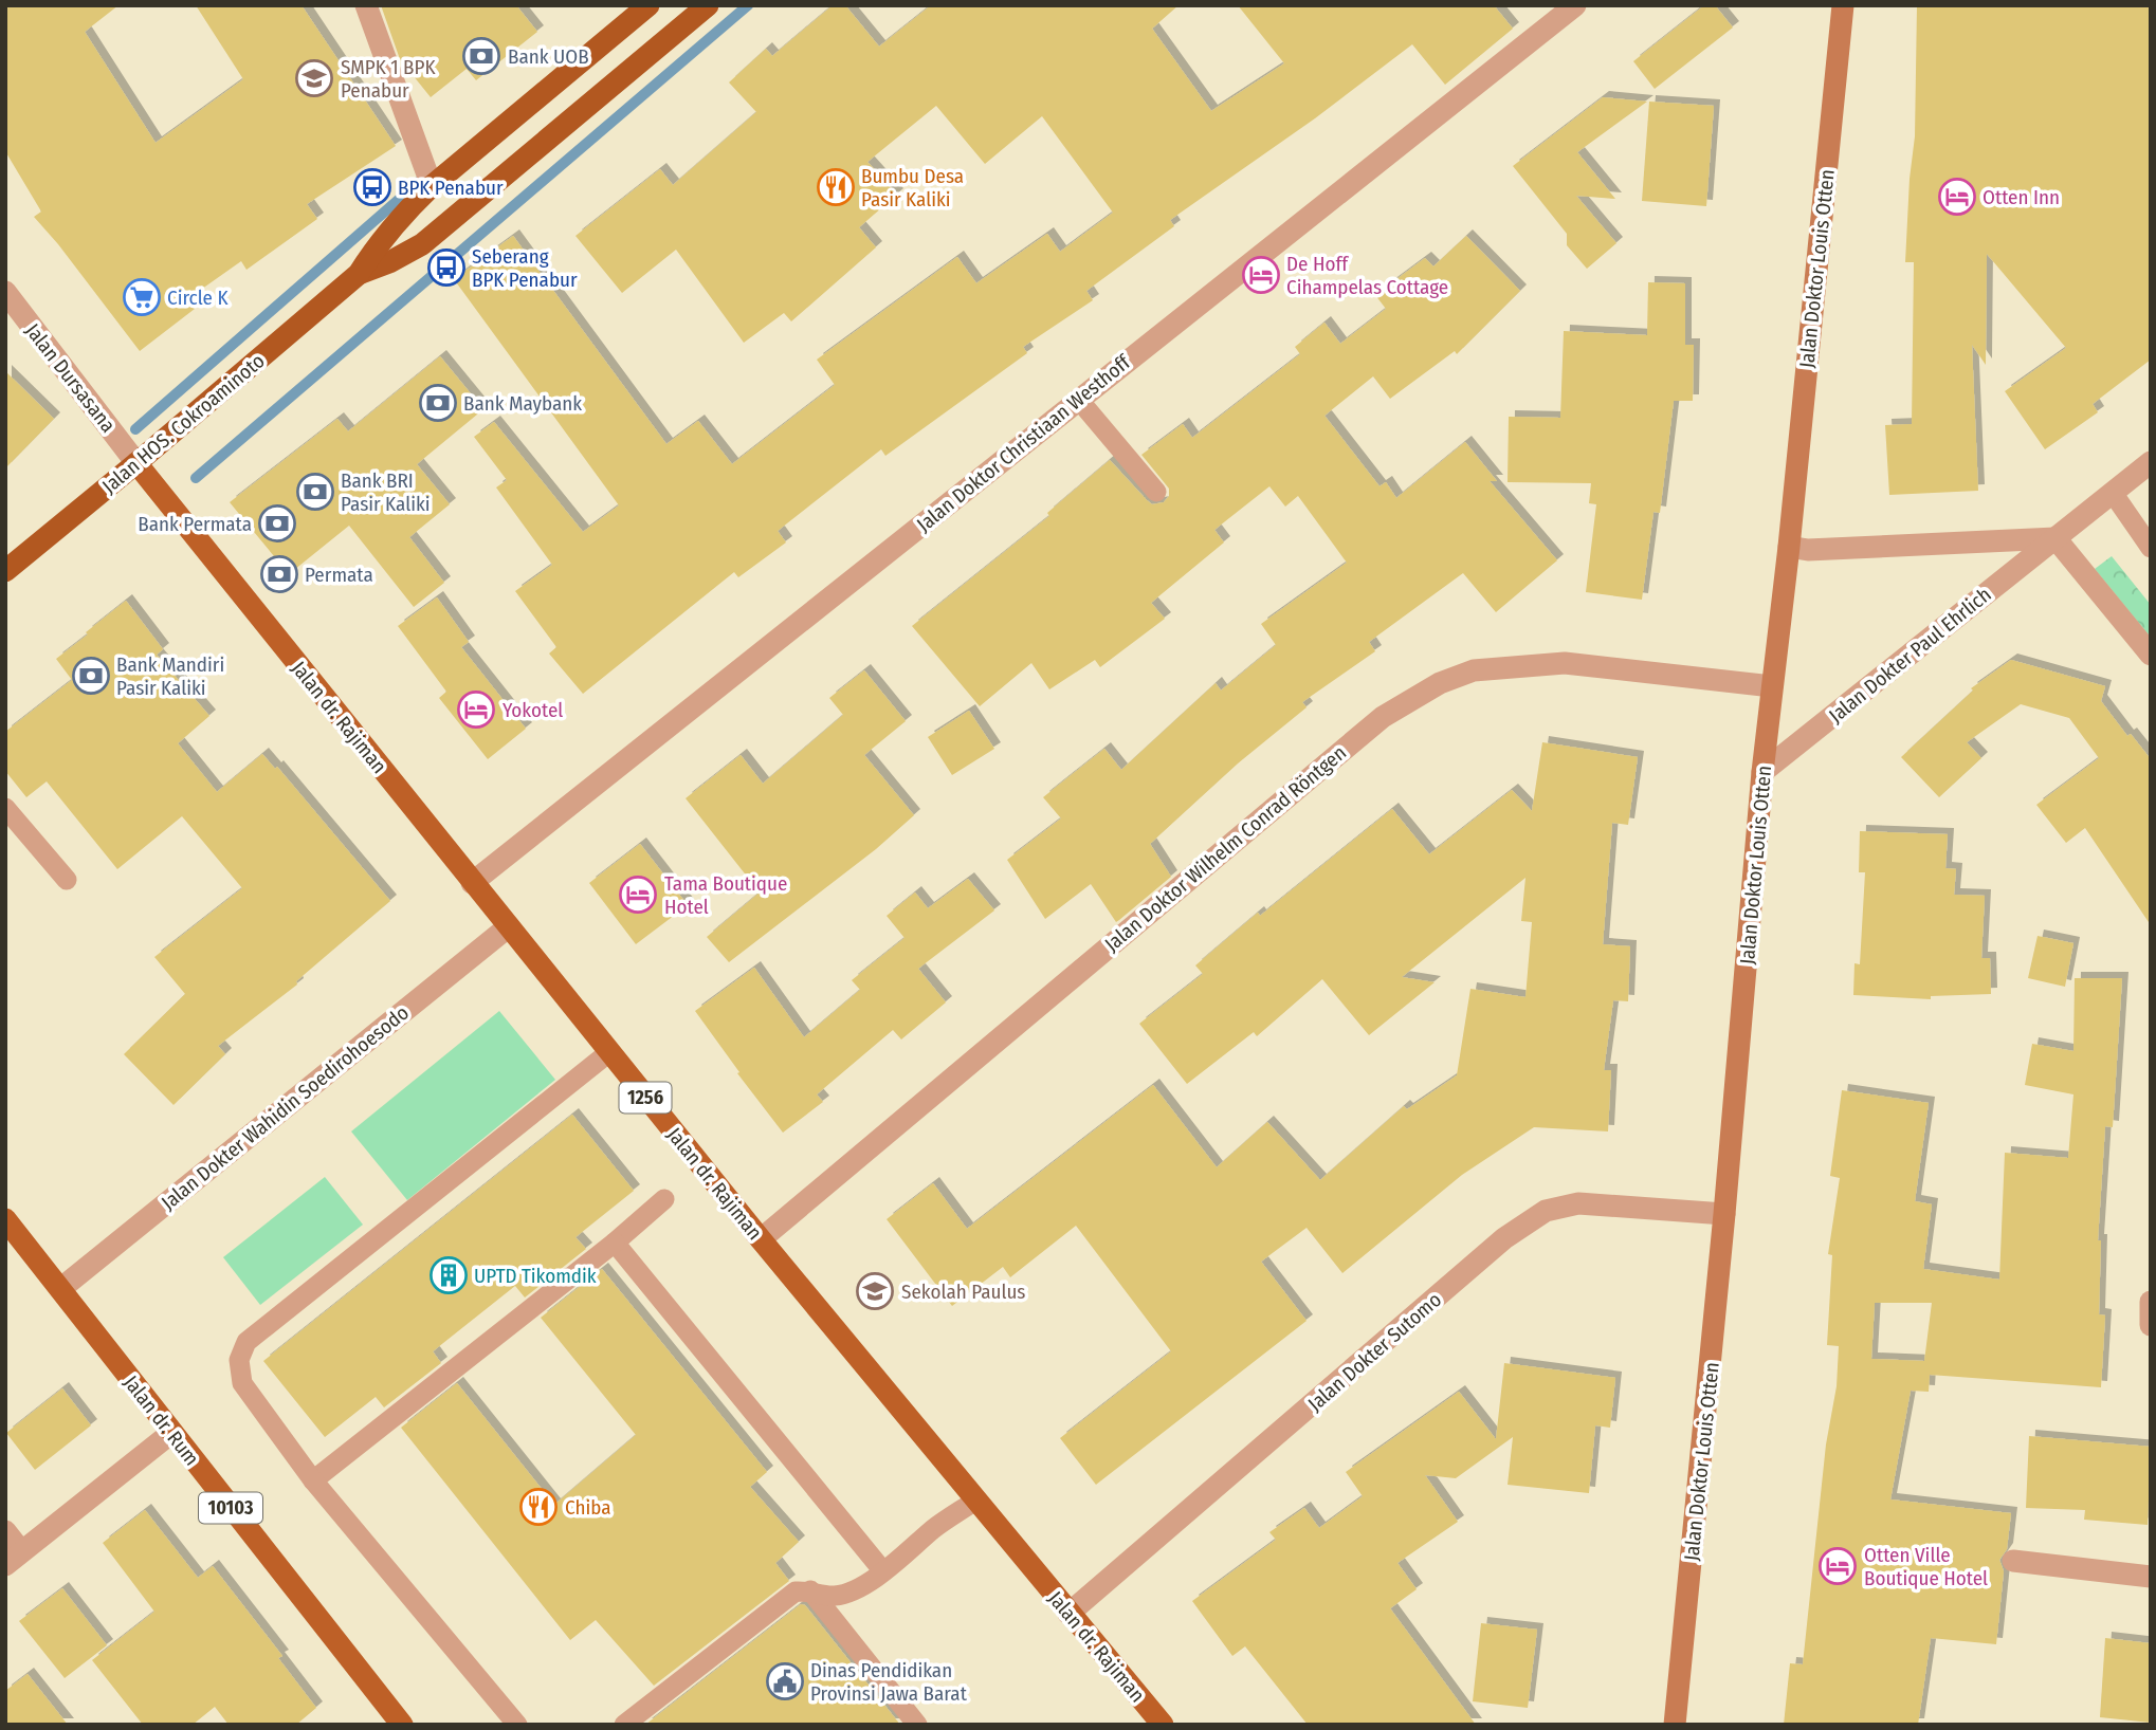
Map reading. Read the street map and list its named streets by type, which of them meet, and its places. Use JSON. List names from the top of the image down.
{
  "streets": {
    "highway": ["Jalan HOS. Cokroaminoto"],
    "main road": [
      "Jalan Doktor Louis Otten",
      "Jalan dr. Rajiman",
      "1256",
      "Jalan dr. Rum",
      "10103"
    ],
    "street": [
      "Jalan Dursasana",
      "Jalan Doktor Christiaan Westhoff",
      "Jalan Dokter Paul Ehrlich",
      "Jalan Doktor Wilhelm Conrad Röntgen",
      "Jalan Dokter Wahidin Soedirohoesodo",
      "Jalan Dokter Sutomo"
    ]
  },
  "crossings": [
    ["Jalan Doktor Louis Otten", "Jalan Dokter Paul Ehrlich"],
    ["Jalan Doktor Louis Otten", "Jalan Doktor Wilhelm Conrad Röntgen"],
    ["Jalan Doktor Louis Otten", "Jalan Dokter Sutomo"],
    ["Jalan Dursasana", "Jalan HOS. Cokroaminoto"],
    ["Jalan Dursasana", "Jalan dr. Rajiman"],
    ["Jalan HOS. Cokroaminoto", "Jalan dr. Rajiman"],
    ["Jalan Doktor Christiaan Westhoff", "Jalan dr. Rajiman"],
    ["Jalan dr. Rajiman", "Jalan Doktor Wilhelm Conrad Röntgen"],
    ["Jalan dr. Rajiman", "Jalan Dokter Wahidin Soedirohoesodo"],
    ["Jalan dr. Rajiman", "Jalan Dokter Sutomo"],
    ["Jalan Dokter Wahidin Soedirohoesodo", "Jalan dr. Rum"]
  ],
  "places": {
    "bank": [
      "Bank UOB",
      "Bank Maybank",
      "Bank BRI Pasir Kaliki",
      "Bank Permata",
      "Permata",
      "Bank Mandiri Pasir Kaliki"
    ],
    "school or university": ["SMPK 1 BPK Penabur", "Sekolah Paulus"],
    "bus stop": ["BPK Penabur", "Seberang BPK Penabur"],
    "restaurant": ["Bumbu Desa Pasir Kaliki", "Chiba"],
    "hotel": [
      "Otten Inn",
      "De Hoff Cihampelas Cottage",
      "Yokotel",
      "Tama Boutique Hotel",
      "Otten Ville Boutique Hotel"
    ],
    "supermarket": ["Circle K"],
    "building": ["UPTD Tikomdik"],
    "public building": ["Dinas Pendidikan Provinsi Jawa Barat"]
  }
}
